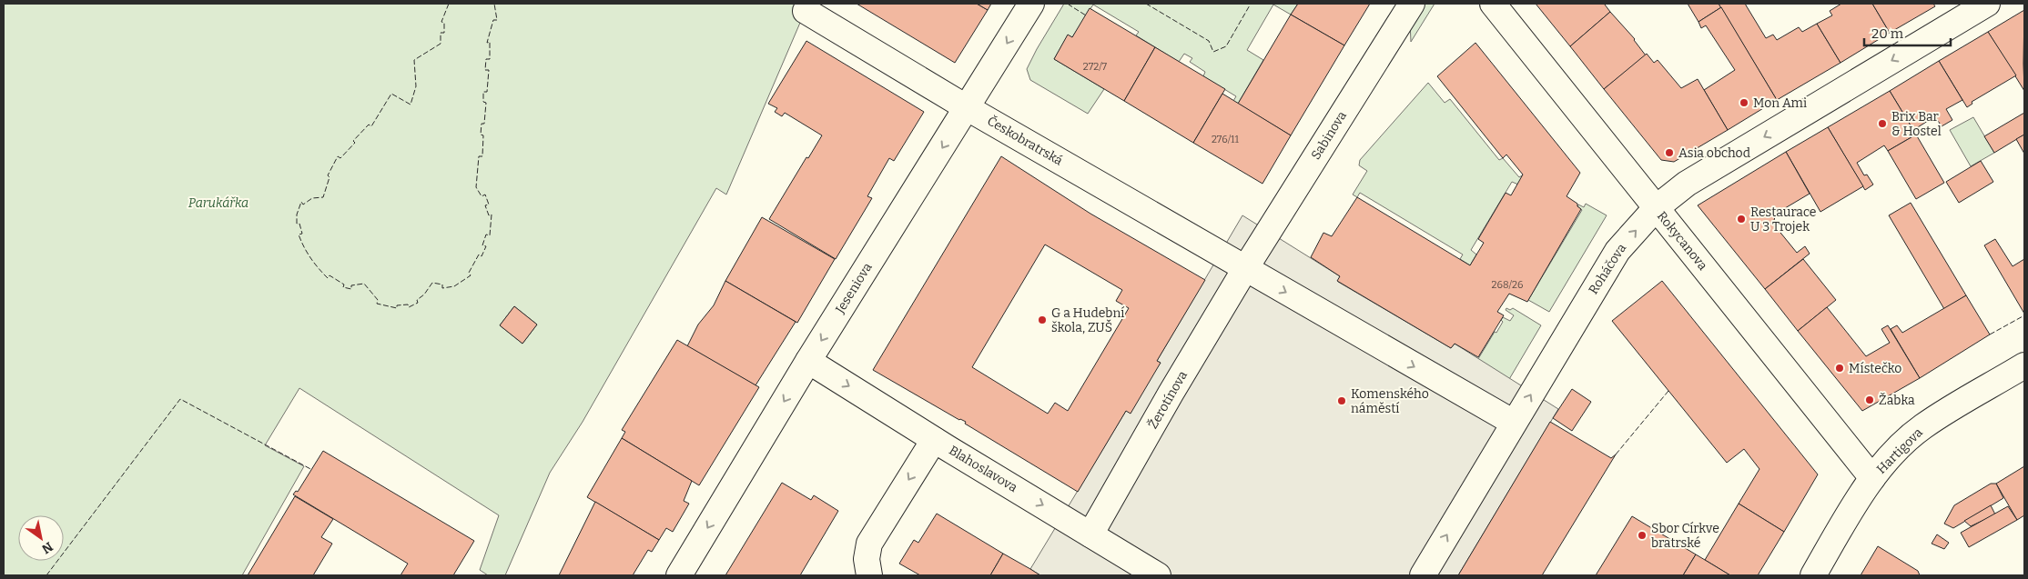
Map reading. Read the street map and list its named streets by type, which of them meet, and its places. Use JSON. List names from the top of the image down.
{
  "streets": {
    "street": [
      "Sabinova",
      "Českobratrská",
      "Rokycanova",
      "Roháčova",
      "Jeseniova",
      "Žerotínova",
      "Hartigova",
      "Blahoslavova"
    ]
  },
  "crossings": [
    ["Sabinova", "Českobratrská"],
    ["Sabinova", "Žerotínova"],
    ["Českobratrská", "Jeseniova"],
    ["Českobratrská", "Žerotínova"],
    ["Rokycanova", "Roháčova"],
    ["Rokycanova", "Hartigova"],
    ["Jeseniova", "Blahoslavova"],
    ["Žerotínova", "Blahoslavova"]
  ],
  "one_way": ["Jeseniova", "Blahoslavova"],
  "parks": ["Parukářka"],
  "places": [
    "Mon Ami",
    "Brix Bar & Hostel",
    "Asia obchod",
    "Restaurace U 3 Trojek",
    "G a Hudební škola, ZUŠ",
    "Místečko",
    "Žabka",
    "Komenského náměstí",
    "Sbor Církve bratrské"
  ],
  "house_numbers": ["272/7", "276/11", "268/26"],
  "scale_bar": "20 m",
  "north": "bottom right"
}
